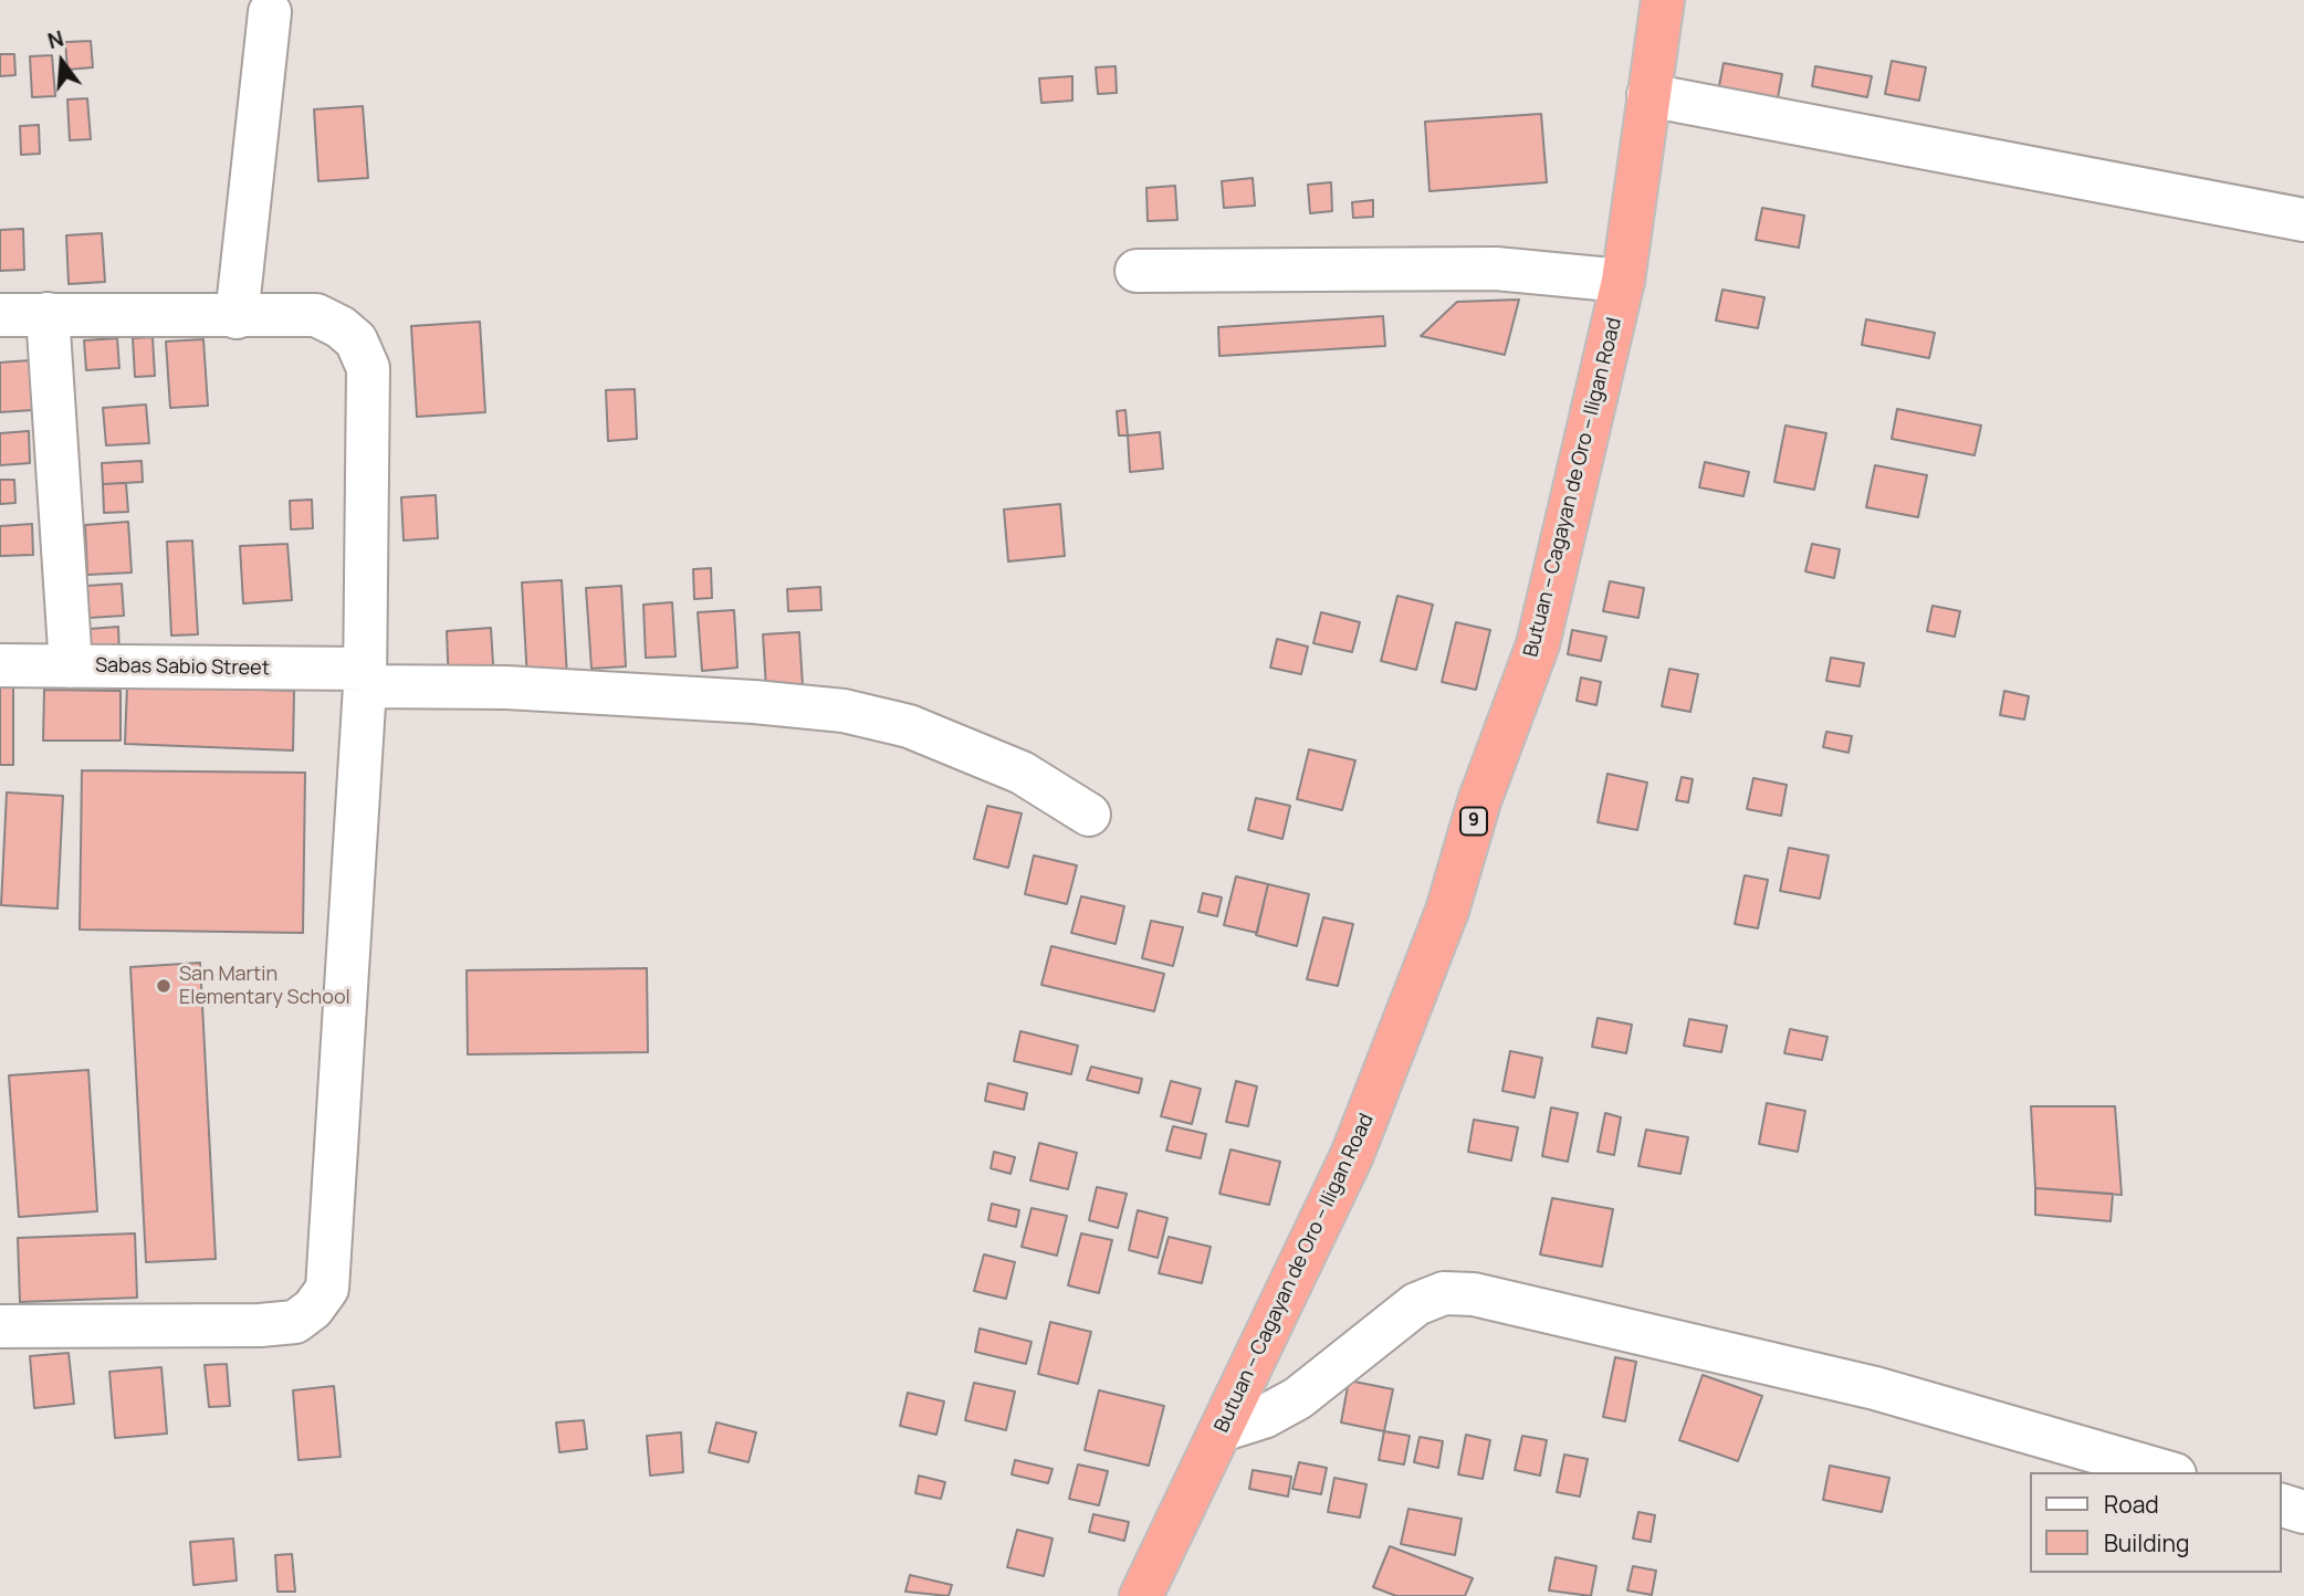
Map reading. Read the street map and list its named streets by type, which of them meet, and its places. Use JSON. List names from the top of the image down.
{
  "streets": {
    "highway": ["Butuan – Cagayan de Oro – Iligan Road", "9"],
    "street": ["Sabas Sabio Street"]
  },
  "places": ["San Martin Elementary School"],
  "legend": ["Road", "Building"],
  "north": "top"
}
